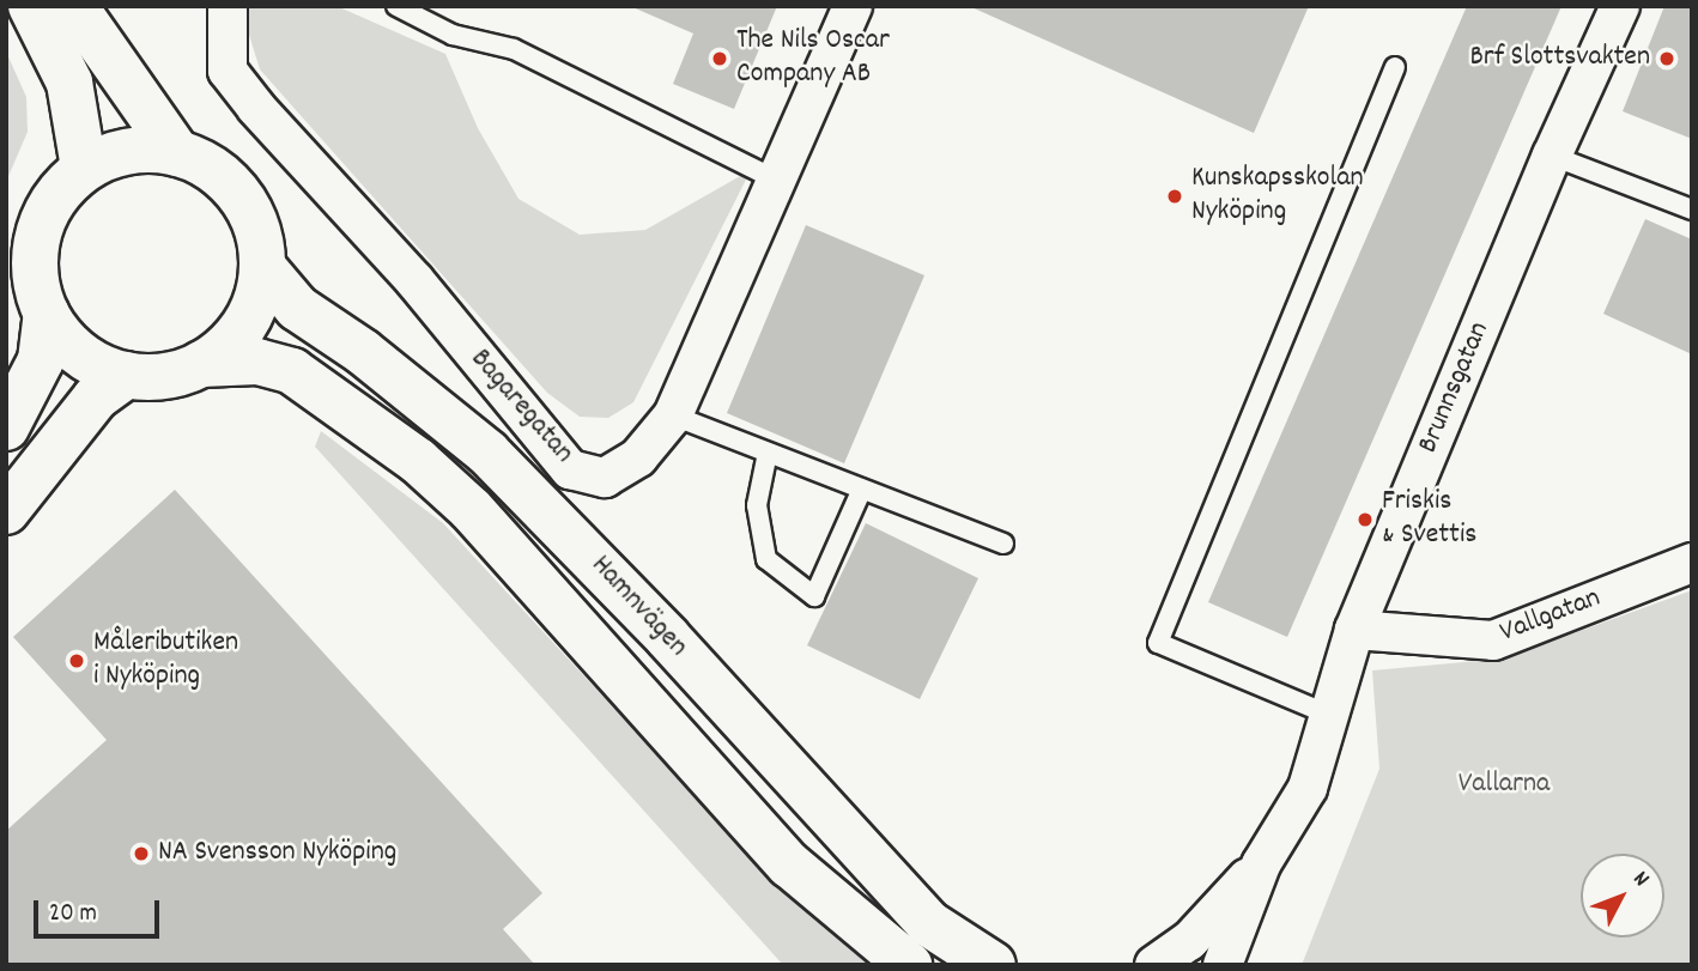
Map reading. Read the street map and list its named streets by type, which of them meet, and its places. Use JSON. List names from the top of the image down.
{
  "streets": {
    "main road": ["Hamnvägen"],
    "street": ["Brunnsgatan", "Bagaregatan", "Vallgatan"]
  },
  "crossings": [
    ["Brunnsgatan", "Vallgatan"]
  ],
  "parks": ["Vallarna"],
  "places": [
    "The Nils Oscar Company AB",
    "Brf Slottsvakten",
    "Kunskapsskolan Nyköping",
    "Friskis & Svettis",
    "Måleributiken i Nyköping",
    "NA Svensson Nyköping"
  ],
  "scale_bar": "20 m",
  "north": "top right"
}
